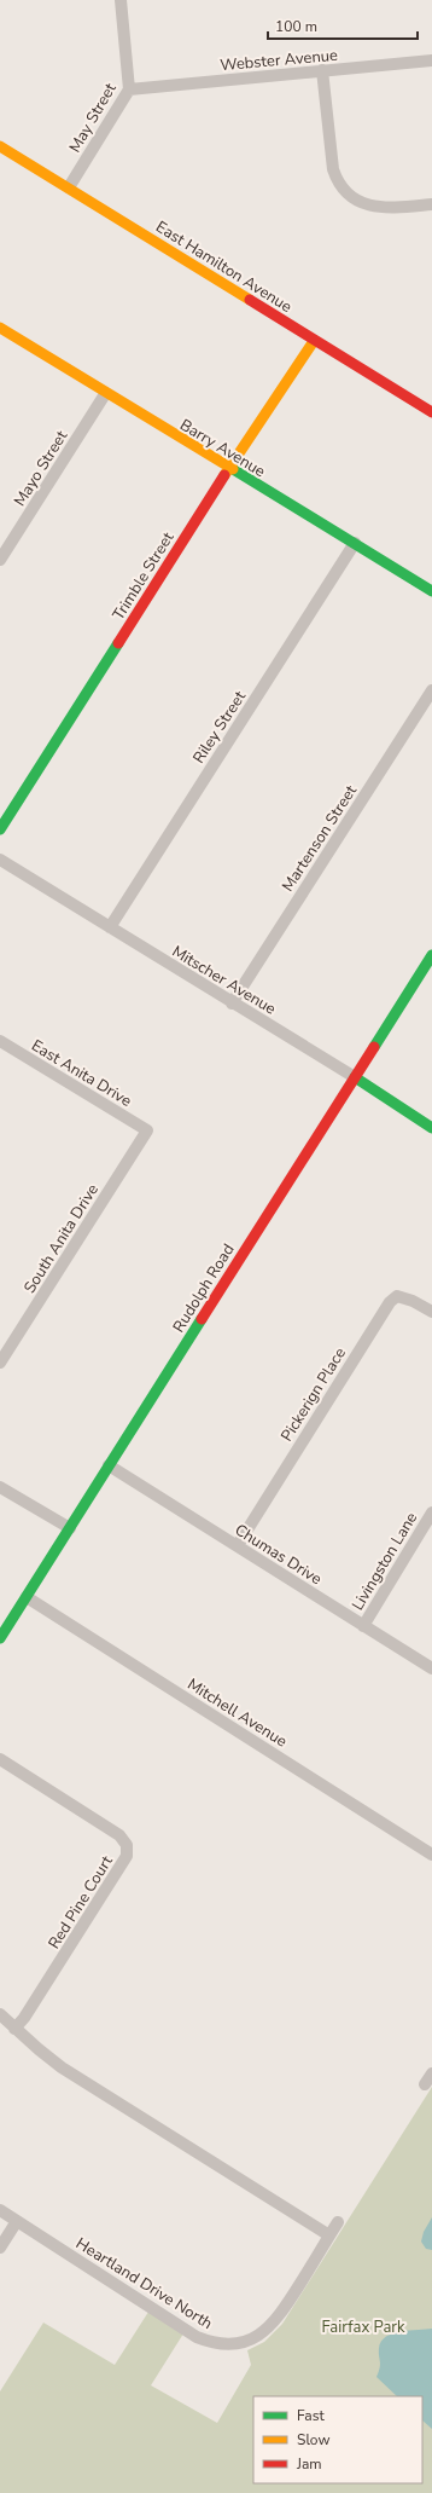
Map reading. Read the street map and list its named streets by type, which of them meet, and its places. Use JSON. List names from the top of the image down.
{
  "streets": {
    "street": [
      "Webster Avenue",
      "May Street",
      "East Hamilton Avenue",
      "Barry Avenue",
      "Mayo Street",
      "Trimble Street",
      "Riley Street",
      "Martenson Street",
      "Mitscher Avenue",
      "East Anita Drive",
      "South Anita Drive",
      "Rudolph Road",
      "Pickerign Place",
      "Chumas Drive",
      "Livingston Lane",
      "Mitchell Avenue",
      "Red Pine Court",
      "Heartland Drive North"
    ]
  },
  "crossings": [
    ["Webster Avenue", "May Street"],
    ["May Street", "East Hamilton Avenue"],
    ["East Hamilton Avenue", "Trimble Street"],
    ["Barry Avenue", "Mayo Street"],
    ["Barry Avenue", "Trimble Street"],
    ["Barry Avenue", "Riley Street"],
    ["Riley Street", "Mitscher Avenue"],
    ["Martenson Street", "Mitscher Avenue"],
    ["Mitscher Avenue", "Rudolph Road"],
    ["East Anita Drive", "South Anita Drive"],
    ["Rudolph Road", "Chumas Drive"],
    ["Rudolph Road", "Mitchell Avenue"],
    ["Pickerign Place", "Chumas Drive"],
    ["Chumas Drive", "Livingston Lane"]
  ],
  "parks": ["Fairfax Park"],
  "legend": ["Fast", "Slow", "Jam"],
  "scale_bar": "100 m"
}
